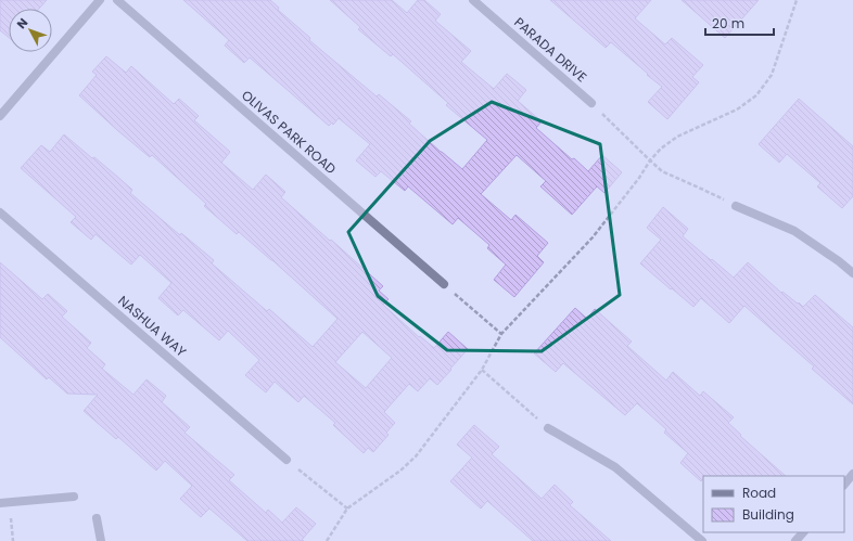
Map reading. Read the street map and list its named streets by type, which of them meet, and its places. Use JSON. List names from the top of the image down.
{
  "streets": {
    "street": ["PARADA DRIVE", "OLIVAS PARK ROAD", "NASHUA WAY"]
  },
  "legend": ["Road", "Building"],
  "scale_bar": "20 m",
  "north": "top left"
}
